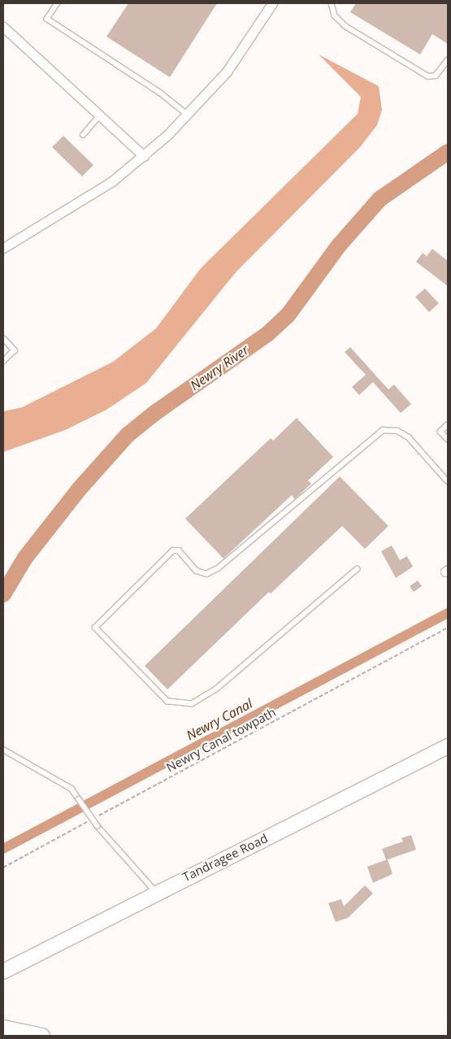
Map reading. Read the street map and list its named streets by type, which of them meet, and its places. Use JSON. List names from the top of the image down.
{
  "streets": {
    "highway": ["Tandragee Road"],
    "path": ["Newry Canal towpath"]
  },
  "water": ["Newry River", "Newry Canal"]
}
